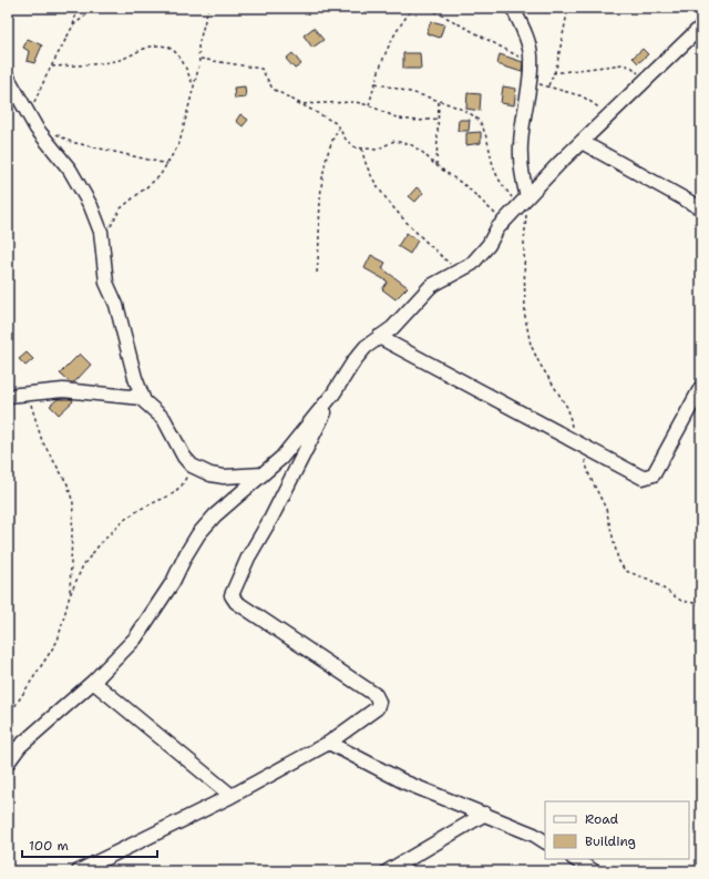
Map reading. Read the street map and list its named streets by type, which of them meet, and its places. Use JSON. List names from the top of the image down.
{
  "legend": ["Road", "Building"],
  "scale_bar": "100 m"
}
